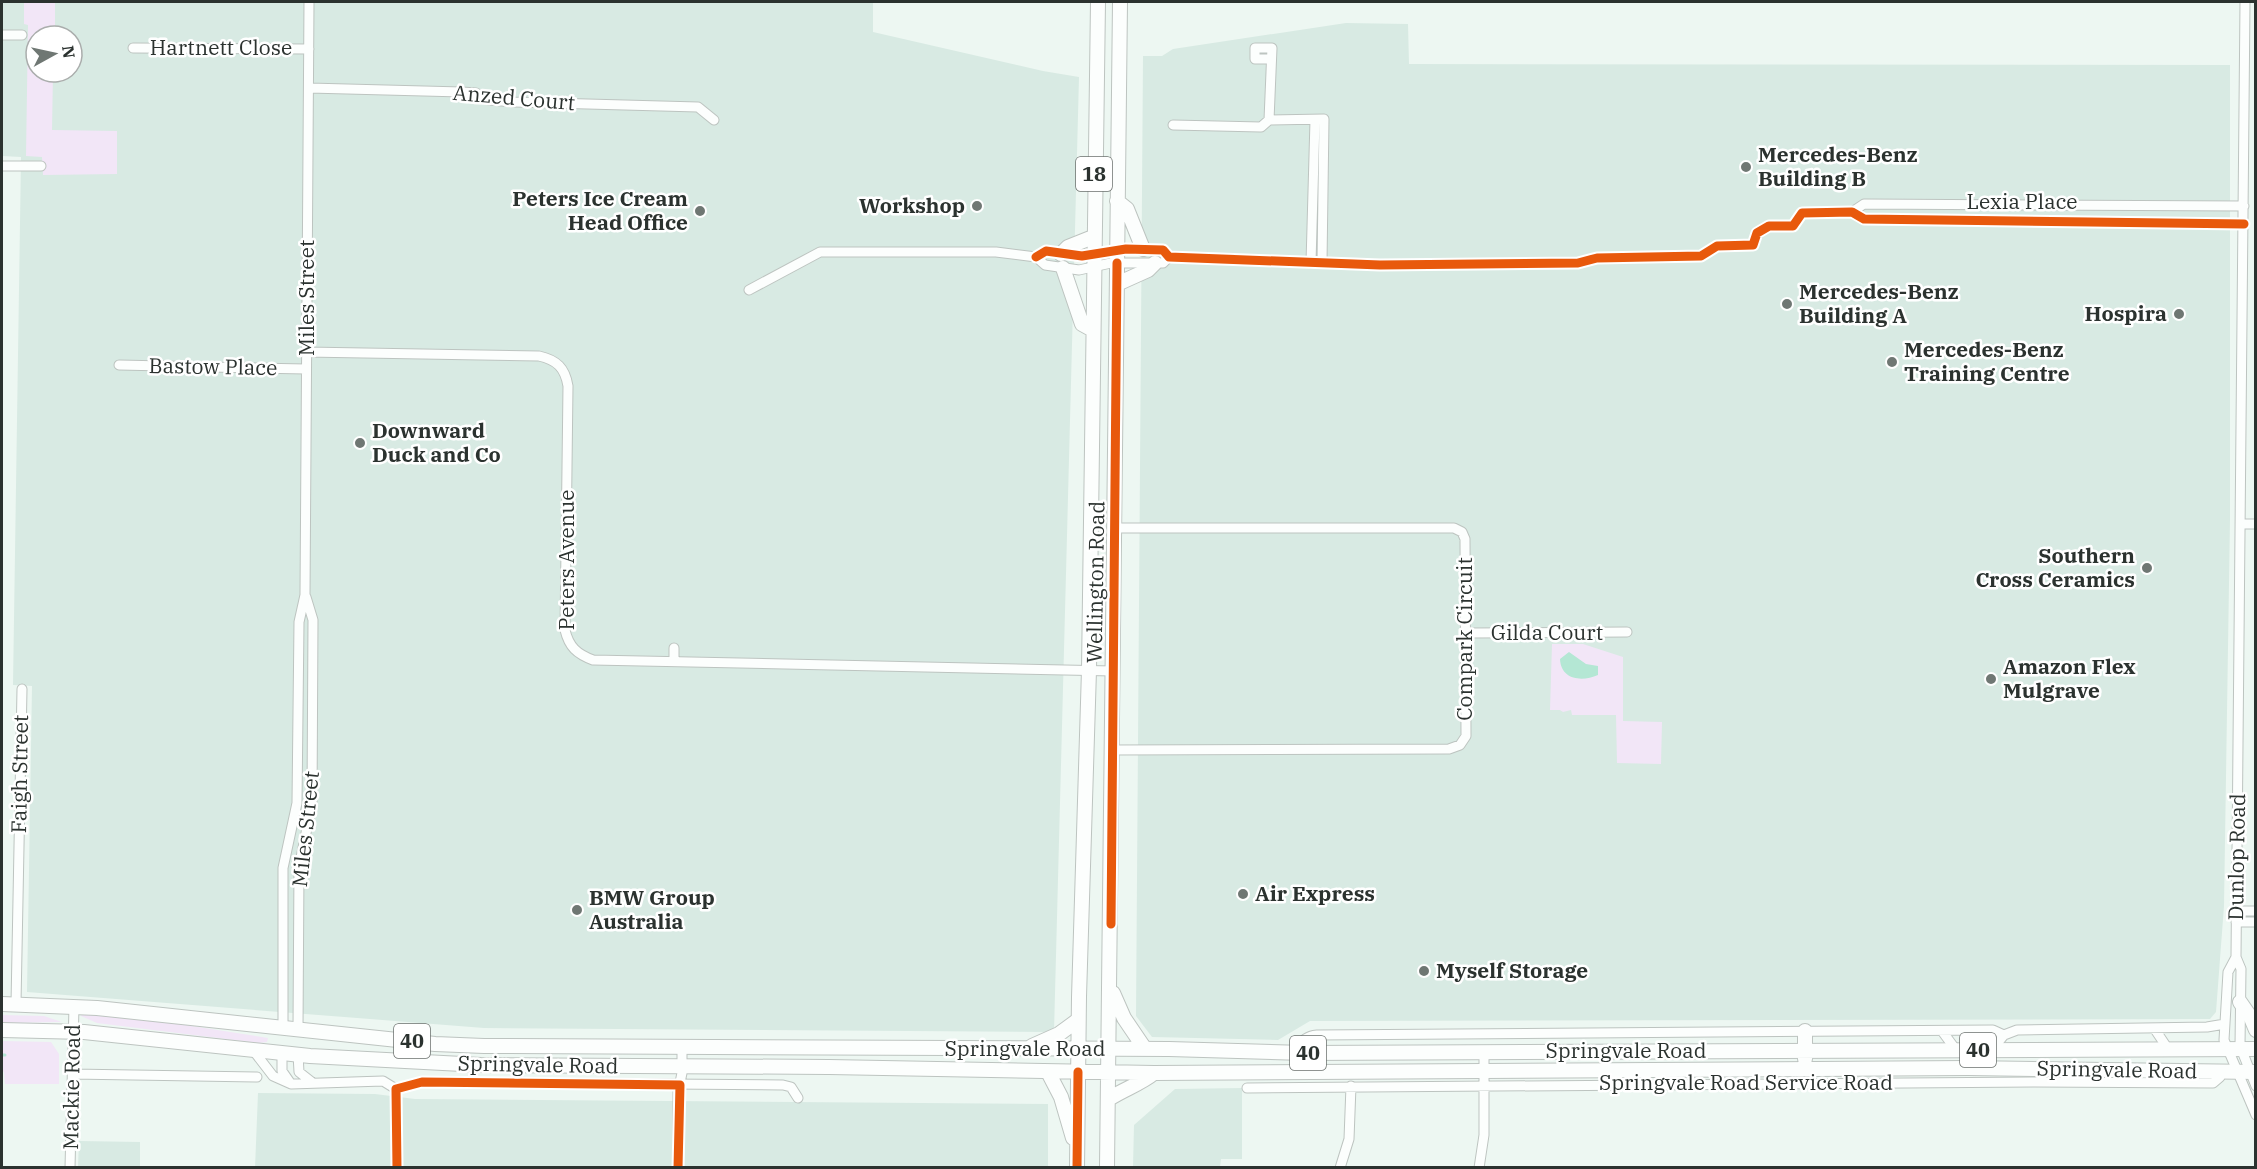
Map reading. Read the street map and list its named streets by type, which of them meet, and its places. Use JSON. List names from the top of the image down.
{
  "streets": {
    "highway": [
      "18",
      "Wellington Road",
      "40",
      "Springvale Road"
    ],
    "street": [
      "Hartnett Close",
      "Anzed Court",
      "Lexia Place",
      "Miles Street",
      "Bastow Place",
      "Peters Avenue",
      "Gilda Court",
      "Compark Circuit",
      "Faigh Street",
      "Dunlop Road",
      "Springvale Road Service Road",
      "Mackie Road"
    ]
  },
  "crossings": [
    ["Hartnett Close", "Miles Street"],
    ["Anzed Court", "Miles Street"],
    ["Lexia Place", "Dunlop Road"],
    ["Miles Street", "Bastow Place"],
    ["Miles Street", "Peters Avenue"],
    ["Miles Street", "Springvale Road"],
    ["Peters Avenue", "Wellington Road"],
    ["Wellington Road", "Compark Circuit"],
    ["Wellington Road", "Springvale Road"],
    ["Gilda Court", "Compark Circuit"],
    ["Faigh Street", "Springvale Road"],
    ["Dunlop Road", "Springvale Road"],
    ["Springvale Road", "Springvale Road Service Road"],
    ["Springvale Road", "Mackie Road"]
  ],
  "places": [
    "Mercedes-Benz Building B",
    "Workshop",
    "Peters Ice Cream Head Office",
    "Mercedes-Benz Building A",
    "Hospira",
    "Mercedes-Benz Training Centre",
    "Downward Duck and Co",
    "Southern Cross Ceramics",
    "Amazon Flex Mulgrave",
    "Air Express",
    "BMW Group Australia",
    "Myself Storage"
  ],
  "north": "right"
}
